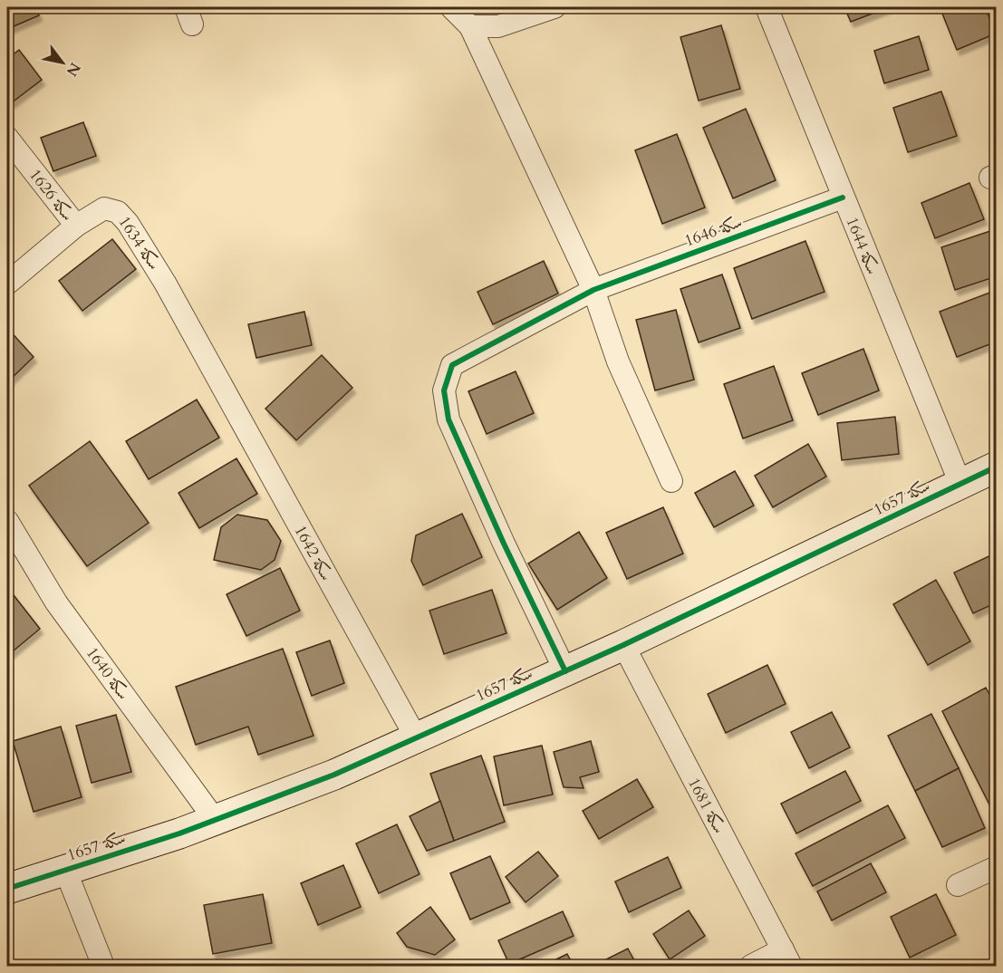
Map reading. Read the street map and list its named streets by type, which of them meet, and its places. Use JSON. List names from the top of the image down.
{
  "streets": {
    "street": [
      "سكة 1626",
      "سكة 1646",
      "سكة 1634",
      "سكة 1644",
      "سكة 1657",
      "سكة 1642",
      "سكة 1640",
      "سكة 1681"
    ]
  },
  "crossings": [
    ["سكة 1626", "سكة 1634"],
    ["سكة 1646", "سكة 1644"],
    ["سكة 1646", "سكة 1657"],
    ["سكة 1634", "سكة 1642"],
    ["سكة 1644", "سكة 1657"],
    ["سكة 1657", "سكة 1642"],
    ["سكة 1657", "سكة 1640"],
    ["سكة 1657", "سكة 1681"]
  ],
  "north": "bottom right"
}
